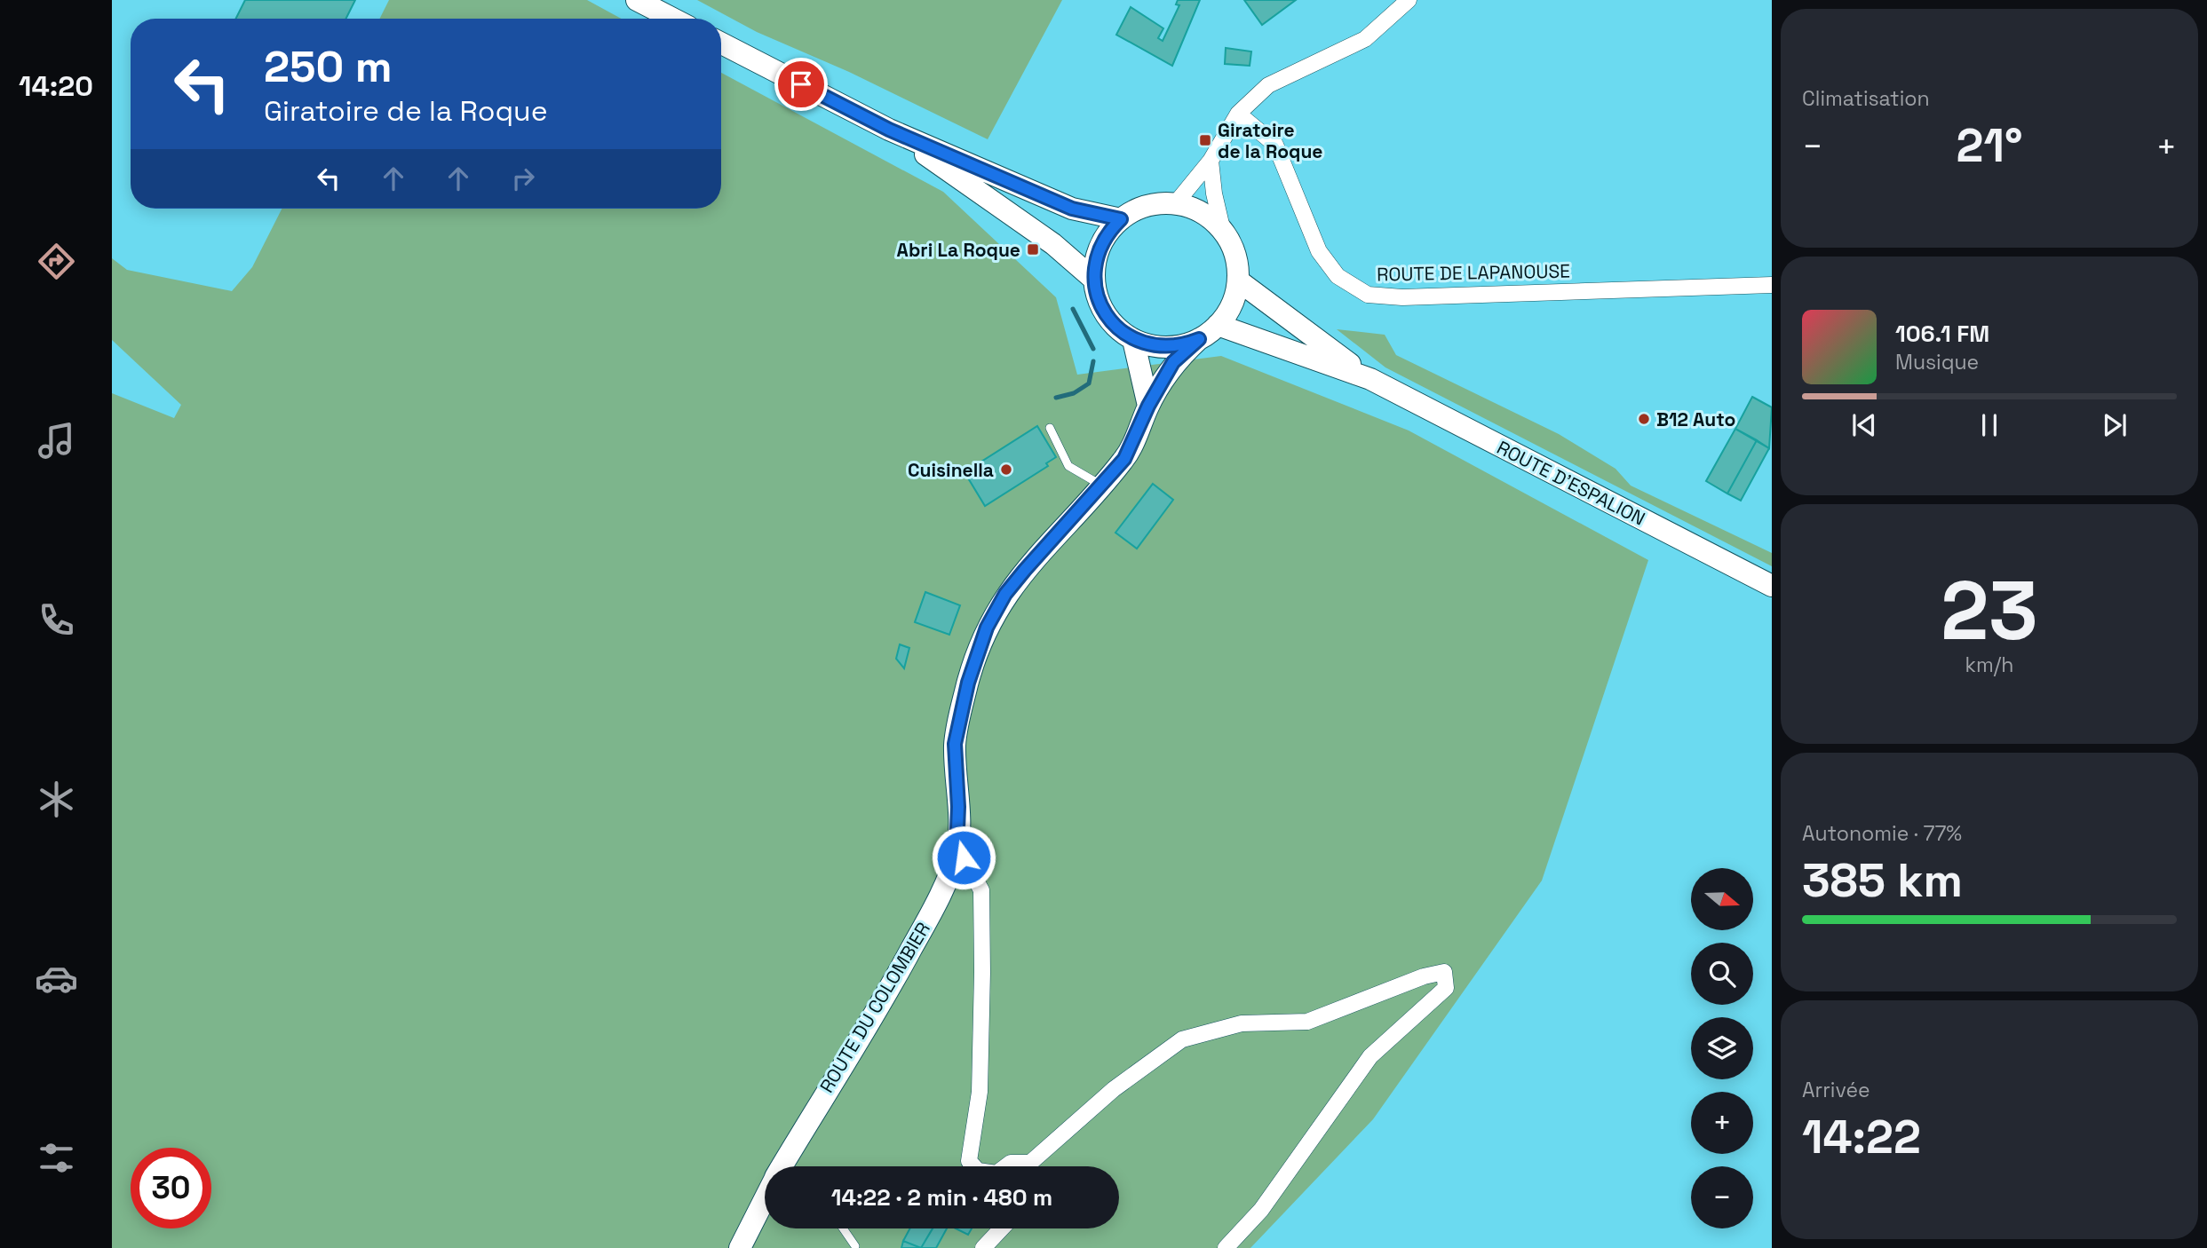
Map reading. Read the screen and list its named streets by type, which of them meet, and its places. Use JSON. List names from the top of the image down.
{
  "streets": {
    "main road": ["ROUTE D'ESPALION", "ROUTE DU COLOMBIER"],
    "street": ["ROUTE DE LAPANOUSE"]
  },
  "crossings": [
    ["ROUTE D'ESPALION", "ROUTE DU COLOMBIER"]
  ],
  "places": {
    "transit": ["Giratoire de la Roque", "Abri La Roque"],
    "other": ["B12 Auto", "Cuisinella"]
  },
  "north": "right",
  "page": {
    "tabs": "14:20",
    "tile": [
      "Climatisation",
      ["23", "km/h"],
      ["Autonomie · 77%", "385 km"],
      ["Arrivée", "14:22"]
    ],
    "turn": ["250 m", "Giratoire de la Roque"],
    "heat": ["−", "21°", "+"],
    "song": ["106.1 FM", "Musique"],
    "map_buttons": ["+", "−"],
    "limit": "30",
    "trip": "14:22 · 2 min · 480 m"
  }
}
